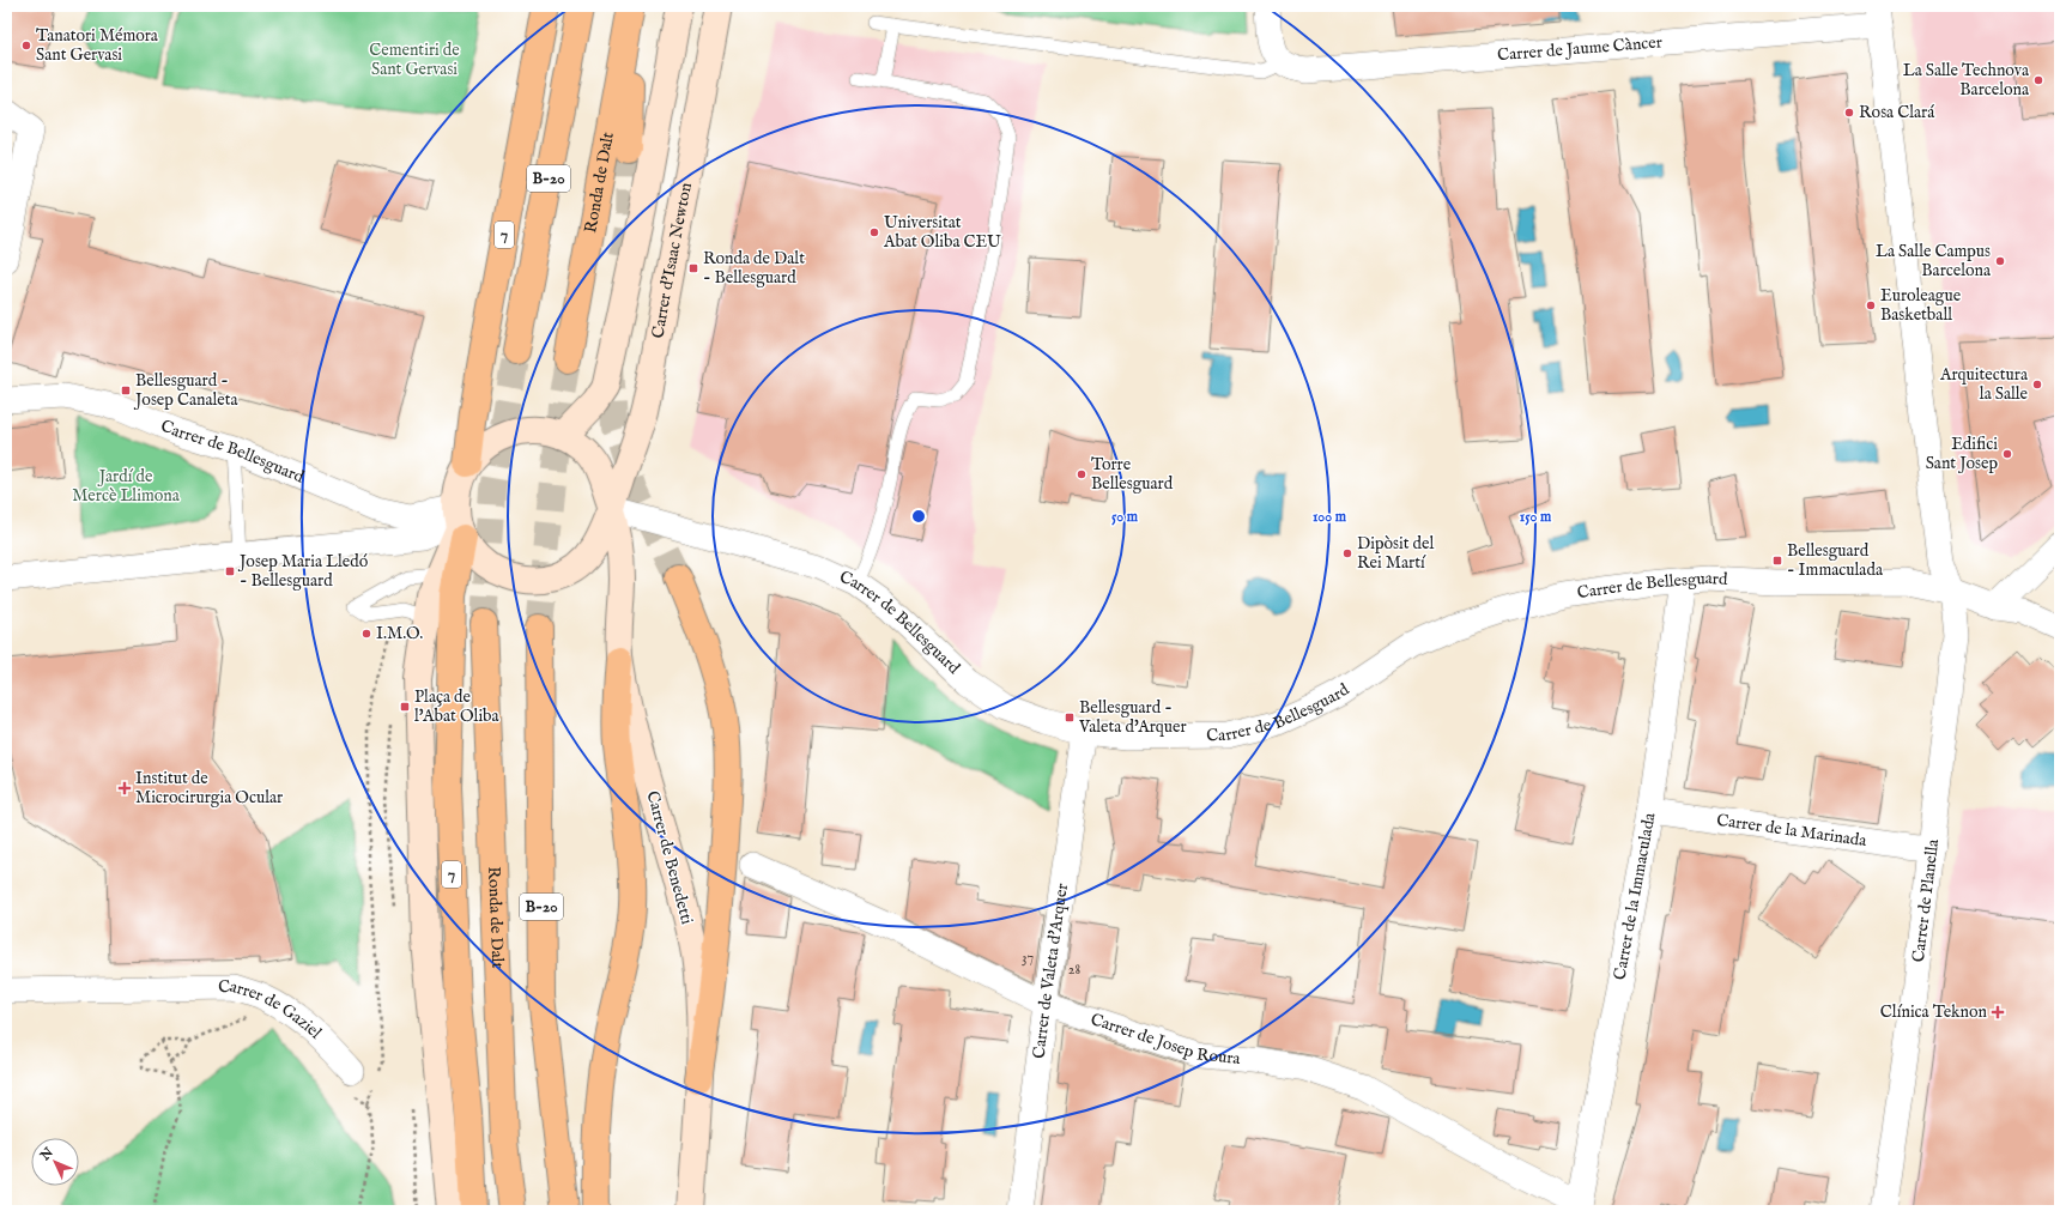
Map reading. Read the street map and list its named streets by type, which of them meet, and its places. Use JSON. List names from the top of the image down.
{
  "streets": {
    "highway": ["B-20", "Ronda de Dalt", "7"],
    "street": [
      "Carrer de Jaume Càncer",
      "Carrer d'Isaac Newton",
      "Carrer de Bellesguard",
      "Carrer de la Marinada",
      "Carrer de Benedetti",
      "Carrer de la Immaculada",
      "Carrer de Planella",
      "Carrer de Valeta d'Arquer",
      "Carrer de Gaziel",
      "Carrer de Josep Roura"
    ]
  },
  "crossings": [
    ["Carrer de Jaume Càncer", "Carrer de Planella"],
    ["7", "Carrer d'Isaac Newton"],
    ["7", "Carrer de Bellesguard"],
    ["7", "Carrer de Benedetti"],
    ["Carrer d'Isaac Newton", "Carrer de Bellesguard"],
    ["Carrer d'Isaac Newton", "Carrer de Benedetti"],
    ["Carrer de Bellesguard", "Carrer de Benedetti"],
    ["Carrer de Bellesguard", "Carrer de la Immaculada"],
    ["Carrer de Bellesguard", "Carrer de Planella"],
    ["Carrer de Bellesguard", "Carrer de Valeta d'Arquer"],
    ["Carrer de la Marinada", "Carrer de la Immaculada"],
    ["Carrer de la Marinada", "Carrer de Planella"],
    ["Carrer de la Immaculada", "Carrer de Josep Roura"],
    ["Carrer de Valeta d'Arquer", "Carrer de Josep Roura"]
  ],
  "parks": ["Cementiri de Sant Gervasi", "Jardí de Mercè Llimona"],
  "places": {
    "other": [
      "Tanatori Mémora Sant Gervasi",
      "La Salle Technova Barcelona",
      "Rosa Clará",
      "Universitat Abat Oliba CEU",
      "La Salle Campus Barcelona",
      "Euroleague Basketball",
      "Arquitectura la Salle",
      "Edifici Sant Josep",
      "Torre Bellesguard",
      "Dipòsit del Rei Martí",
      "I.M.O."
    ],
    "transit": [
      "Ronda de Dalt - Bellesguard",
      "Bellesguard - Josep Canaleta",
      "Bellesguard - Immaculada",
      "Josep Maria Lledó - Bellesguard",
      "Plaça de l'Abat Oliba",
      "Bellesguard - Valeta d'Arquer"
    ],
    "health": ["Institut de Microcirurgia Ocular", "Clínica Teknon"]
  },
  "house_numbers": ["37", "28"],
  "north": "top left",
  "rings": ["50 m", "100 m", "150 m"]
}
